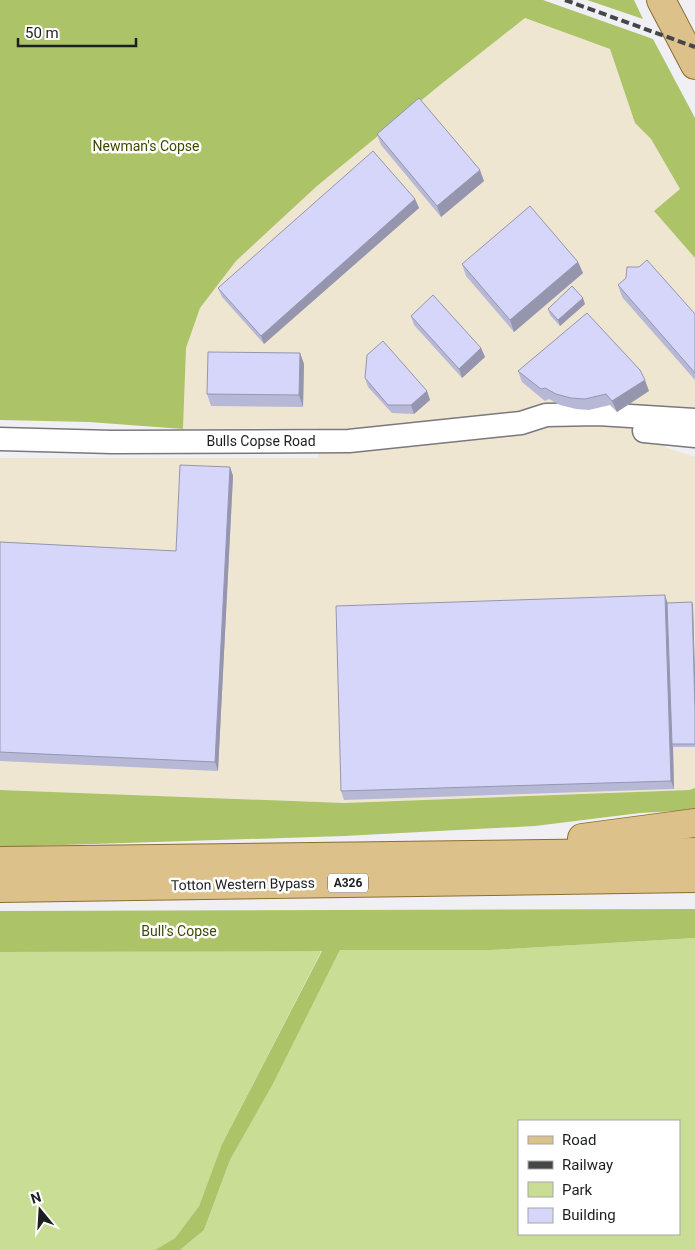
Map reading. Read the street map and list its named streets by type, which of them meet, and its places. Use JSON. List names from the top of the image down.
{
  "streets": {
    "main road": ["A326", "Totton Western Bypass"],
    "street": ["Bulls Copse Road"]
  },
  "parks": ["Newman's Copse", "Bull's Copse"],
  "legend": [
    "Road",
    "Railway",
    "Park",
    "Building"
  ],
  "scale_bar": "50 m",
  "north": "top"
}
